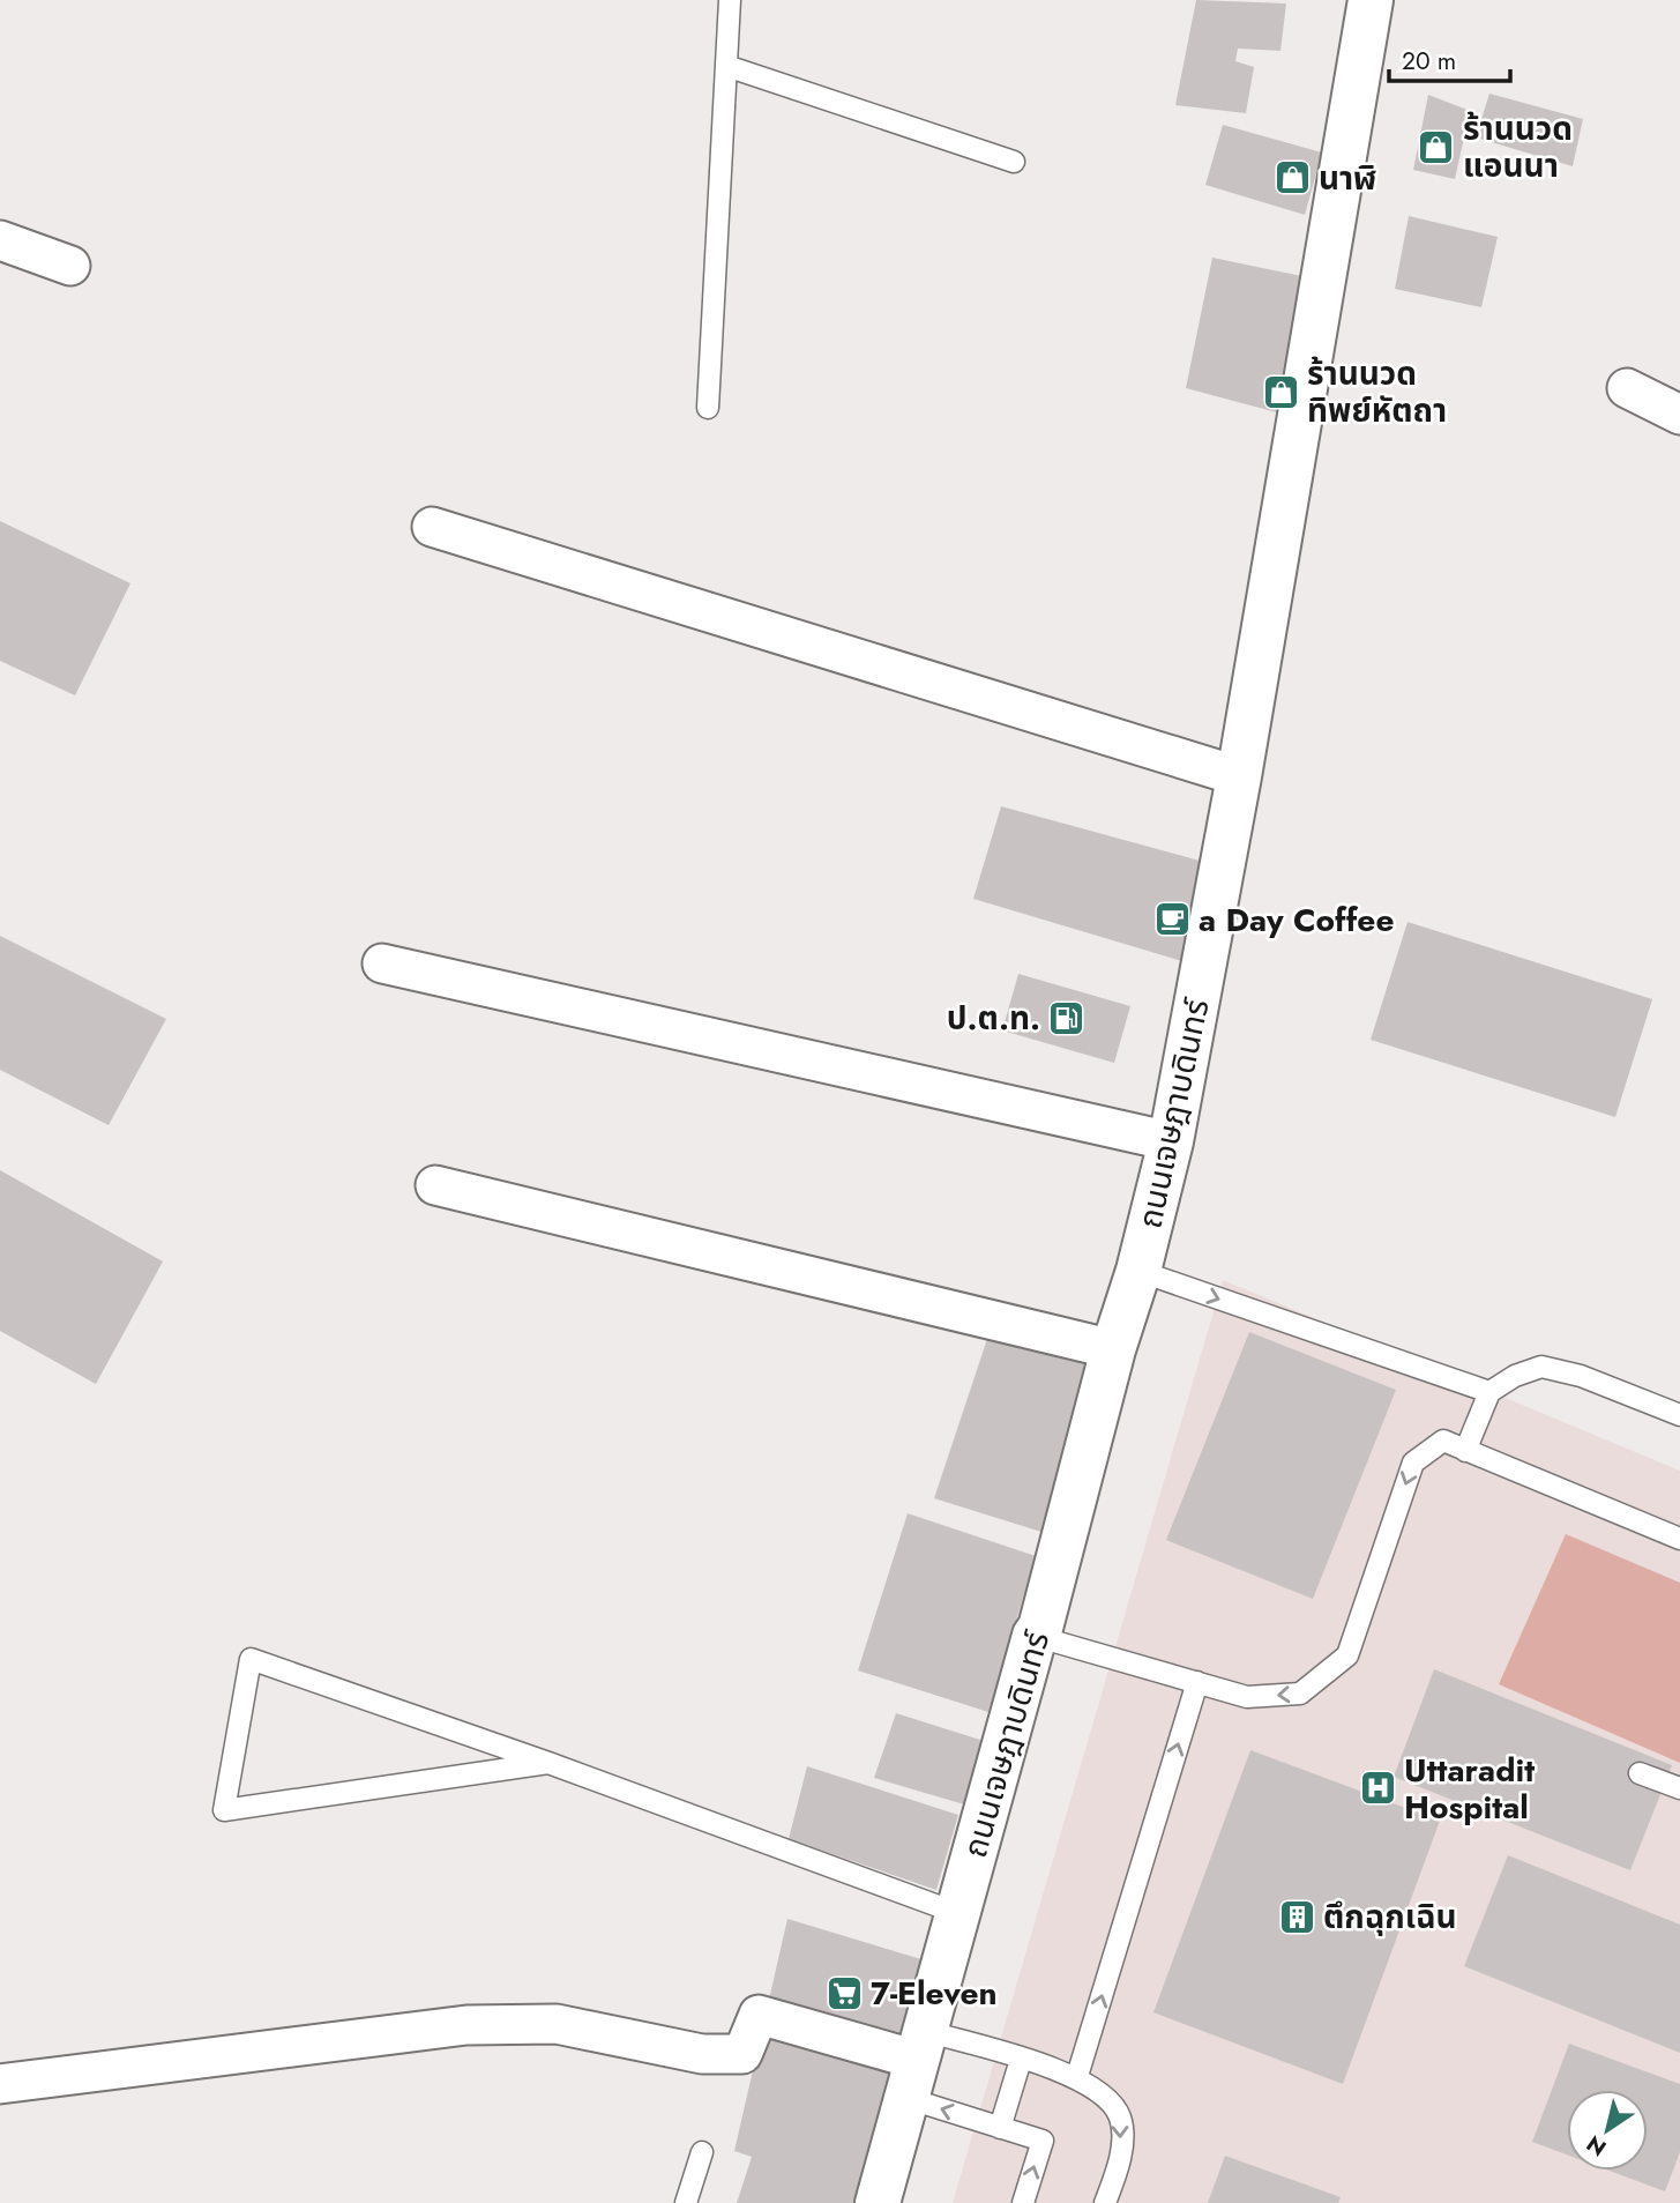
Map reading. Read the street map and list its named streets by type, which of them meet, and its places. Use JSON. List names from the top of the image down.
{
  "streets": {
    "street": ["ถนนเจษฎาบดินทร์"]
  },
  "places": {
    "shop": ["ร้านนวด แอนนา", "นาฬิ", "ร้านนวด ทิพย์หัตถา"],
    "cafe": ["a Day Coffee"],
    "fuel station": ["ป.ต.ท."],
    "hospital": ["Uttaradit Hospital"],
    "building": ["ตึกฉุกเฉิน"],
    "supermarket": ["7-Eleven"]
  },
  "scale_bar": "20 m",
  "north": "bottom left"
}
